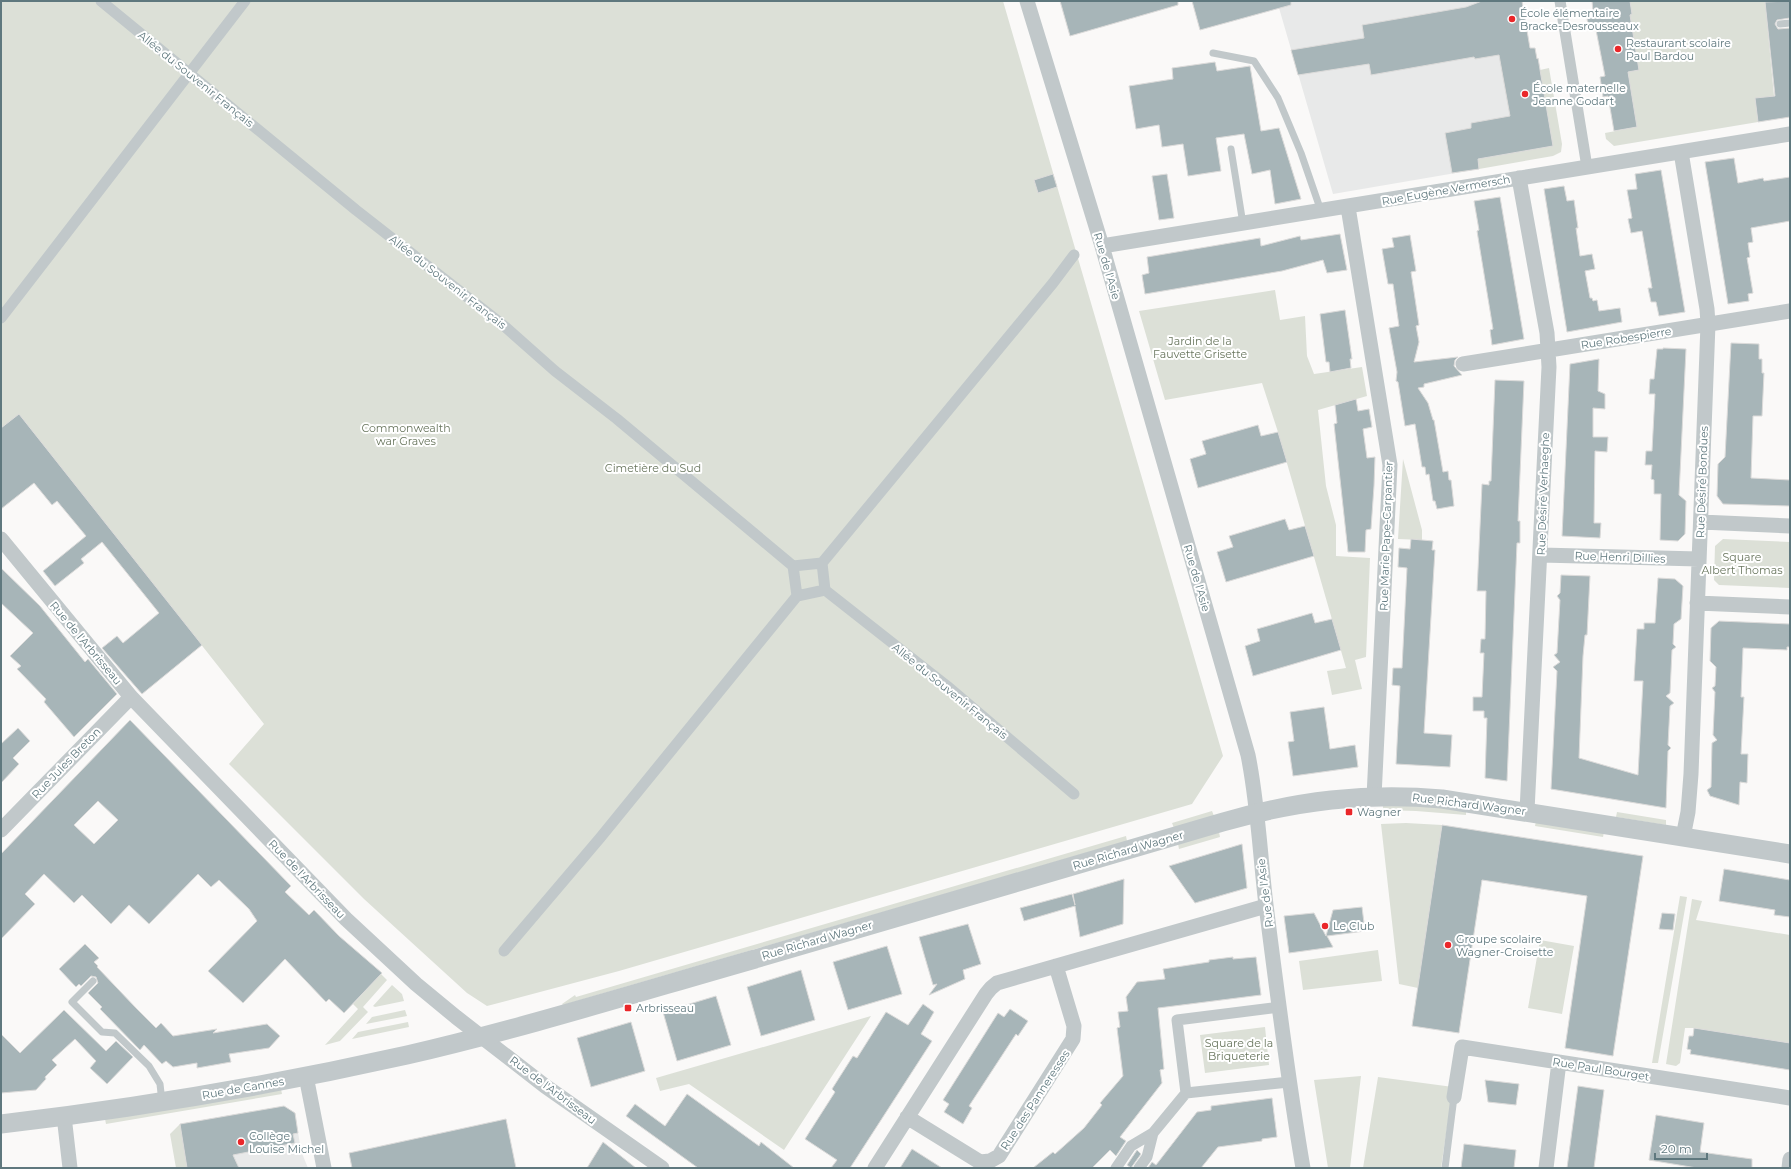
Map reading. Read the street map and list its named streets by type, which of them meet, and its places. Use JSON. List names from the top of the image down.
{
  "streets": {
    "street": [
      "Allée du Souvenir Français",
      "Rue Eugène Vermersch",
      "Rue de l'Asie",
      "Rue Robespierre",
      "Rue Désiré Bondues",
      "Rue Désiré Verhaeghe",
      "Rue Marie Pape-Carpantier",
      "Rue Henri Dillies",
      "Rue de l'Arbrisseau",
      "Rue Jules Breton",
      "Rue Richard Wagner",
      "Rue Paul Bourget",
      "Rue de Cannes",
      "Rue des Panneresses"
    ]
  },
  "crossings": [
    ["Rue Eugène Vermersch", "Rue de l'Asie"],
    ["Rue Eugène Vermersch", "Rue Désiré Bondues"],
    ["Rue Eugène Vermersch", "Rue Désiré Verhaeghe"],
    ["Rue Eugène Vermersch", "Rue Marie Pape-Carpantier"],
    ["Rue de l'Asie", "Rue Richard Wagner"],
    ["Rue Robespierre", "Rue Désiré Bondues"],
    ["Rue Robespierre", "Rue Désiré Verhaeghe"],
    ["Rue Désiré Bondues", "Rue Henri Dillies"],
    ["Rue Désiré Bondues", "Rue Richard Wagner"],
    ["Rue Désiré Verhaeghe", "Rue Henri Dillies"],
    ["Rue Désiré Verhaeghe", "Rue Richard Wagner"],
    ["Rue Marie Pape-Carpantier", "Rue Richard Wagner"],
    ["Rue de l'Arbrisseau", "Rue Jules Breton"],
    ["Rue de l'Arbrisseau", "Rue Richard Wagner"],
    ["Rue de l'Arbrisseau", "Rue de Cannes"],
    ["Rue Richard Wagner", "Rue de Cannes"]
  ],
  "parks": [
    "Jardin de la Fauvette Grisette",
    "Commonwealth war Graves",
    "Cimetière du Sud",
    "Square Albert Thomas",
    "Square de la Briqueterie"
  ],
  "places": {
    "other": [
      "École élémentaire Bracke-Desrousseaux",
      "Restaurant scolaire Paul Bardou",
      "École maternelle Jeanne Godart",
      "Le Club",
      "Groupe scolaire Wagner-Croisette",
      "Collège Louise Michel"
    ],
    "transit": ["Wagner", "Arbrisseau"]
  },
  "scale_bar": "20 m"
}
